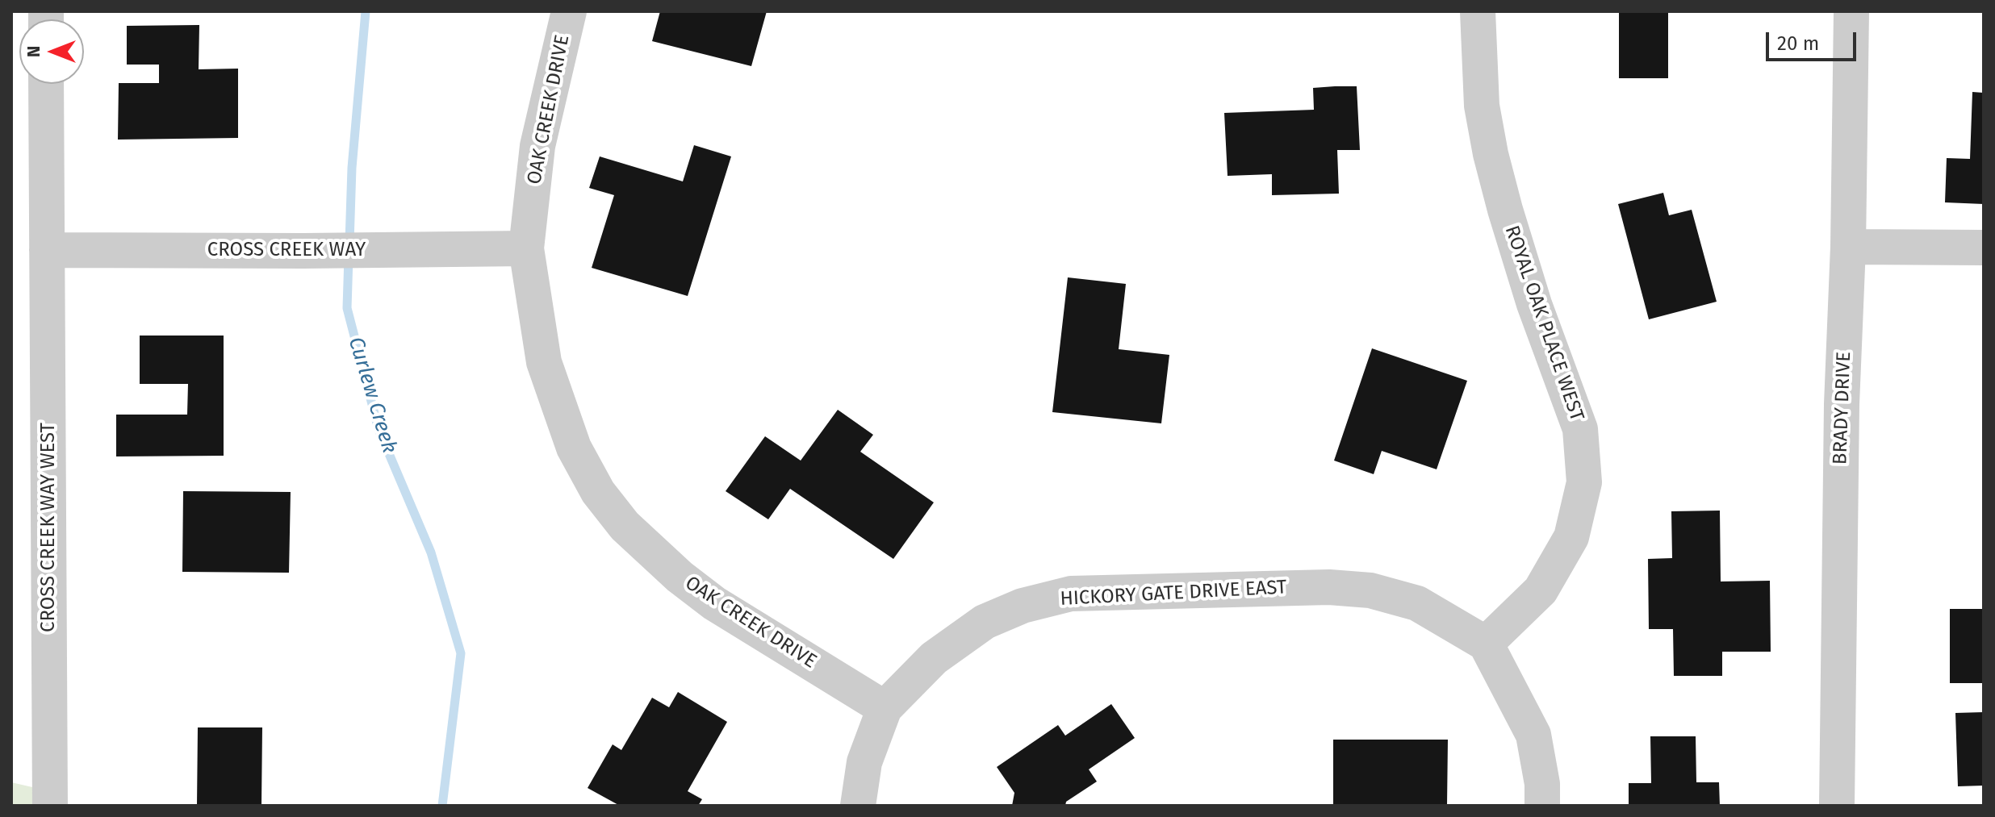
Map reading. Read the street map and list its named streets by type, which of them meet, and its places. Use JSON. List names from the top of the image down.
{
  "streets": {
    "street": [
      "OAK CREEK DRIVE",
      "CROSS CREEK WAY",
      "ROYAL OAK PLACE WEST",
      "BRADY DRIVE",
      "CROSS CREEK WAY WEST",
      "HICKORY GATE DRIVE EAST"
    ]
  },
  "crossings": [
    ["OAK CREEK DRIVE", "CROSS CREEK WAY"],
    ["OAK CREEK DRIVE", "HICKORY GATE DRIVE EAST"],
    ["CROSS CREEK WAY", "CROSS CREEK WAY WEST"],
    ["ROYAL OAK PLACE WEST", "HICKORY GATE DRIVE EAST"]
  ],
  "water": ["Curlew Creek"],
  "scale_bar": "20 m",
  "north": "left"
}
